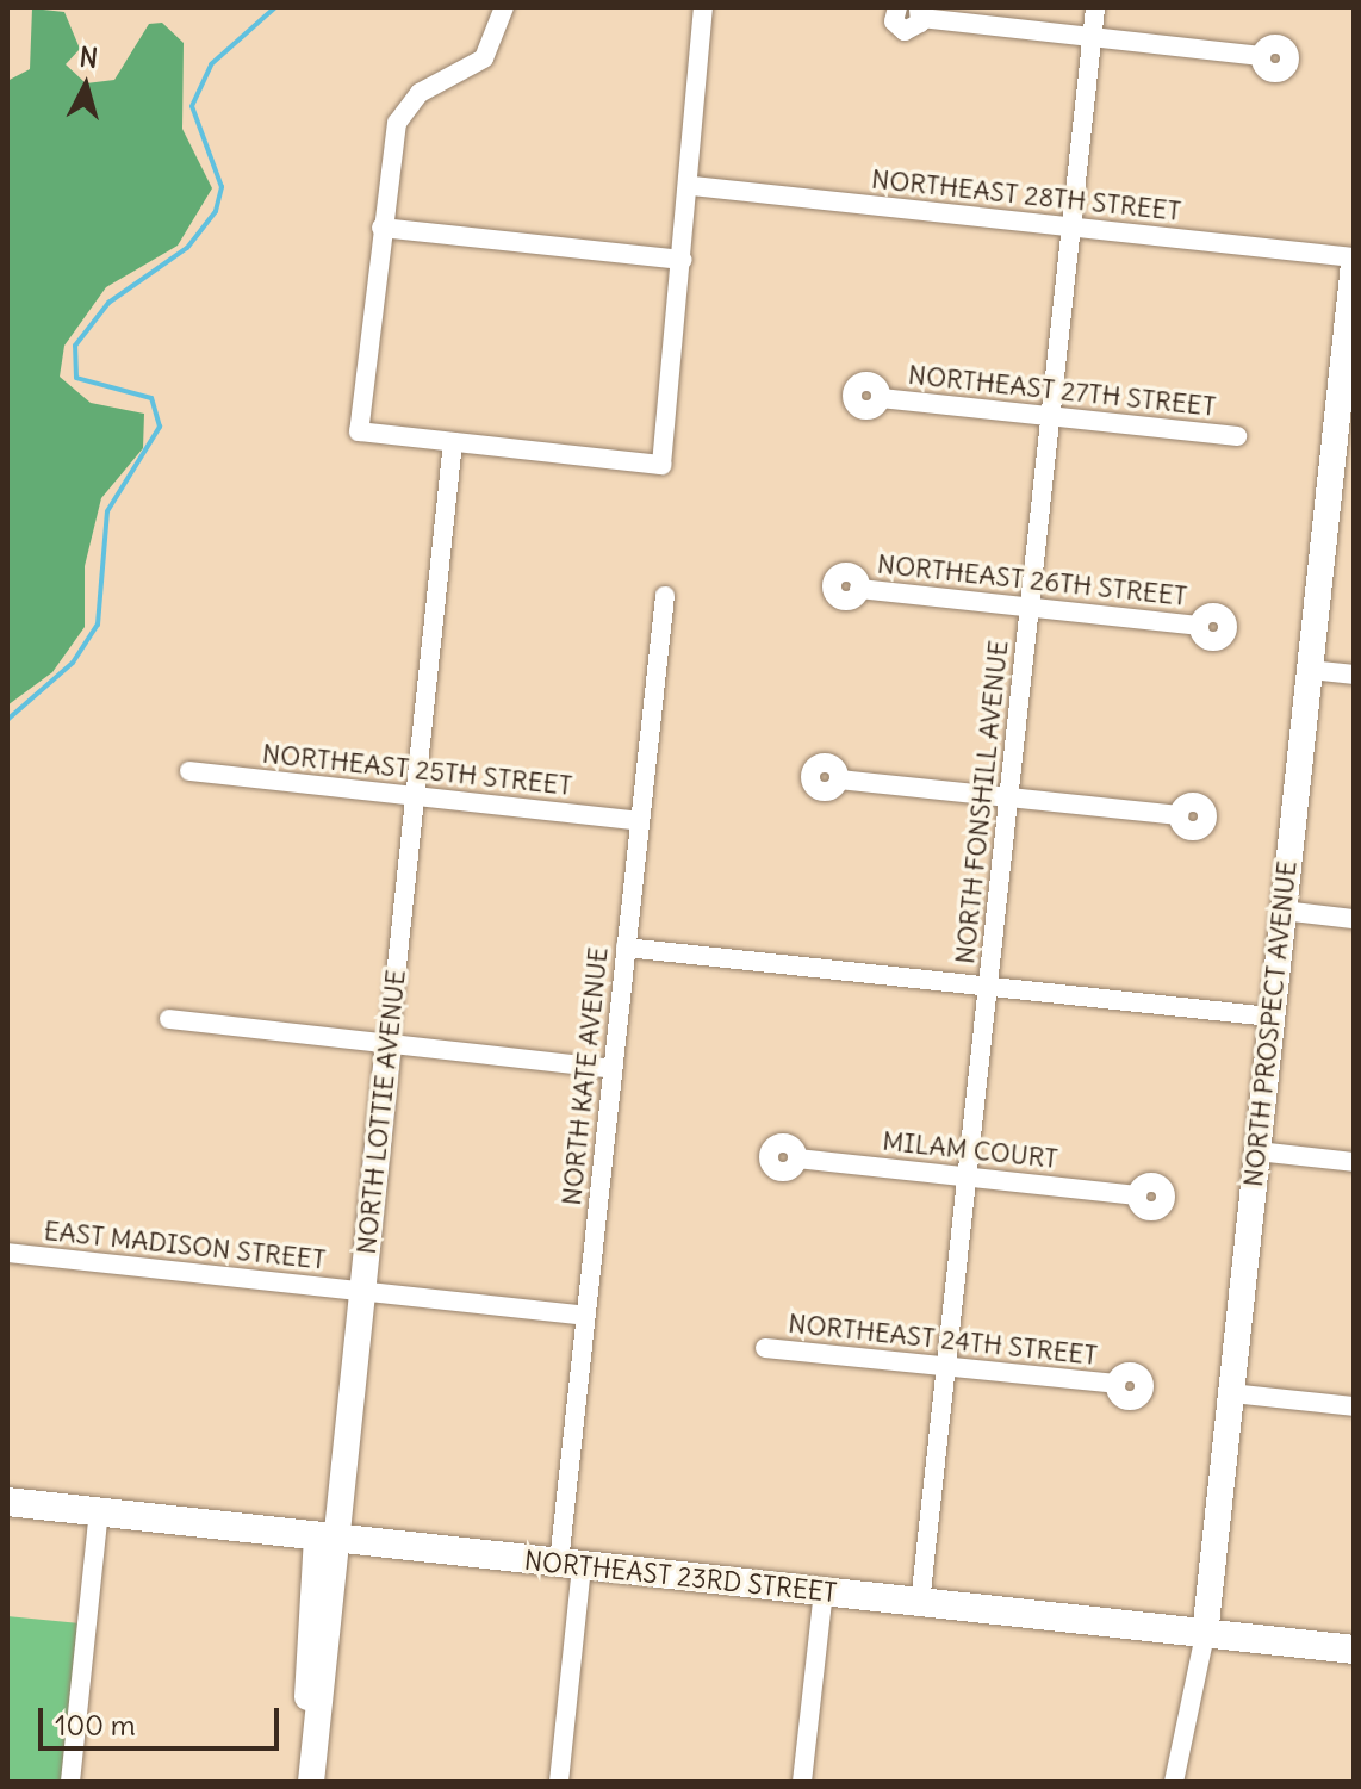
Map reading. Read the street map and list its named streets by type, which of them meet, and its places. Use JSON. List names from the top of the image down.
{
  "streets": {
    "main road": ["NORTHEAST 23RD STREET"],
    "street": [
      "NORTHEAST 28TH STREET",
      "NORTHEAST 27TH STREET",
      "NORTHEAST 26TH STREET",
      "NORTHEAST 25TH STREET",
      "NORTH FONSHILL AVENUE",
      "NORTH PROSPECT AVENUE",
      "NORTH KATE AVENUE",
      "NORTH LOTTIE AVENUE",
      "MILAM COURT",
      "EAST MADISON STREET",
      "NORTHEAST 24TH STREET"
    ]
  },
  "crossings": [
    ["NORTHEAST 28TH STREET", "NORTH FONSHILL AVENUE"],
    ["NORTHEAST 28TH STREET", "NORTH PROSPECT AVENUE"],
    ["NORTHEAST 27TH STREET", "NORTH FONSHILL AVENUE"],
    ["NORTHEAST 26TH STREET", "NORTH FONSHILL AVENUE"],
    ["NORTHEAST 25TH STREET", "NORTH KATE AVENUE"],
    ["NORTHEAST 25TH STREET", "NORTH LOTTIE AVENUE"],
    ["NORTH FONSHILL AVENUE", "MILAM COURT"],
    ["NORTH FONSHILL AVENUE", "NORTHEAST 24TH STREET"],
    ["NORTH FONSHILL AVENUE", "NORTHEAST 23RD STREET"],
    ["NORTH PROSPECT AVENUE", "NORTHEAST 23RD STREET"],
    ["NORTH KATE AVENUE", "EAST MADISON STREET"],
    ["NORTH KATE AVENUE", "NORTHEAST 23RD STREET"],
    ["NORTH LOTTIE AVENUE", "EAST MADISON STREET"],
    ["NORTH LOTTIE AVENUE", "NORTHEAST 23RD STREET"]
  ],
  "scale_bar": "100 m",
  "north": "top"
}
